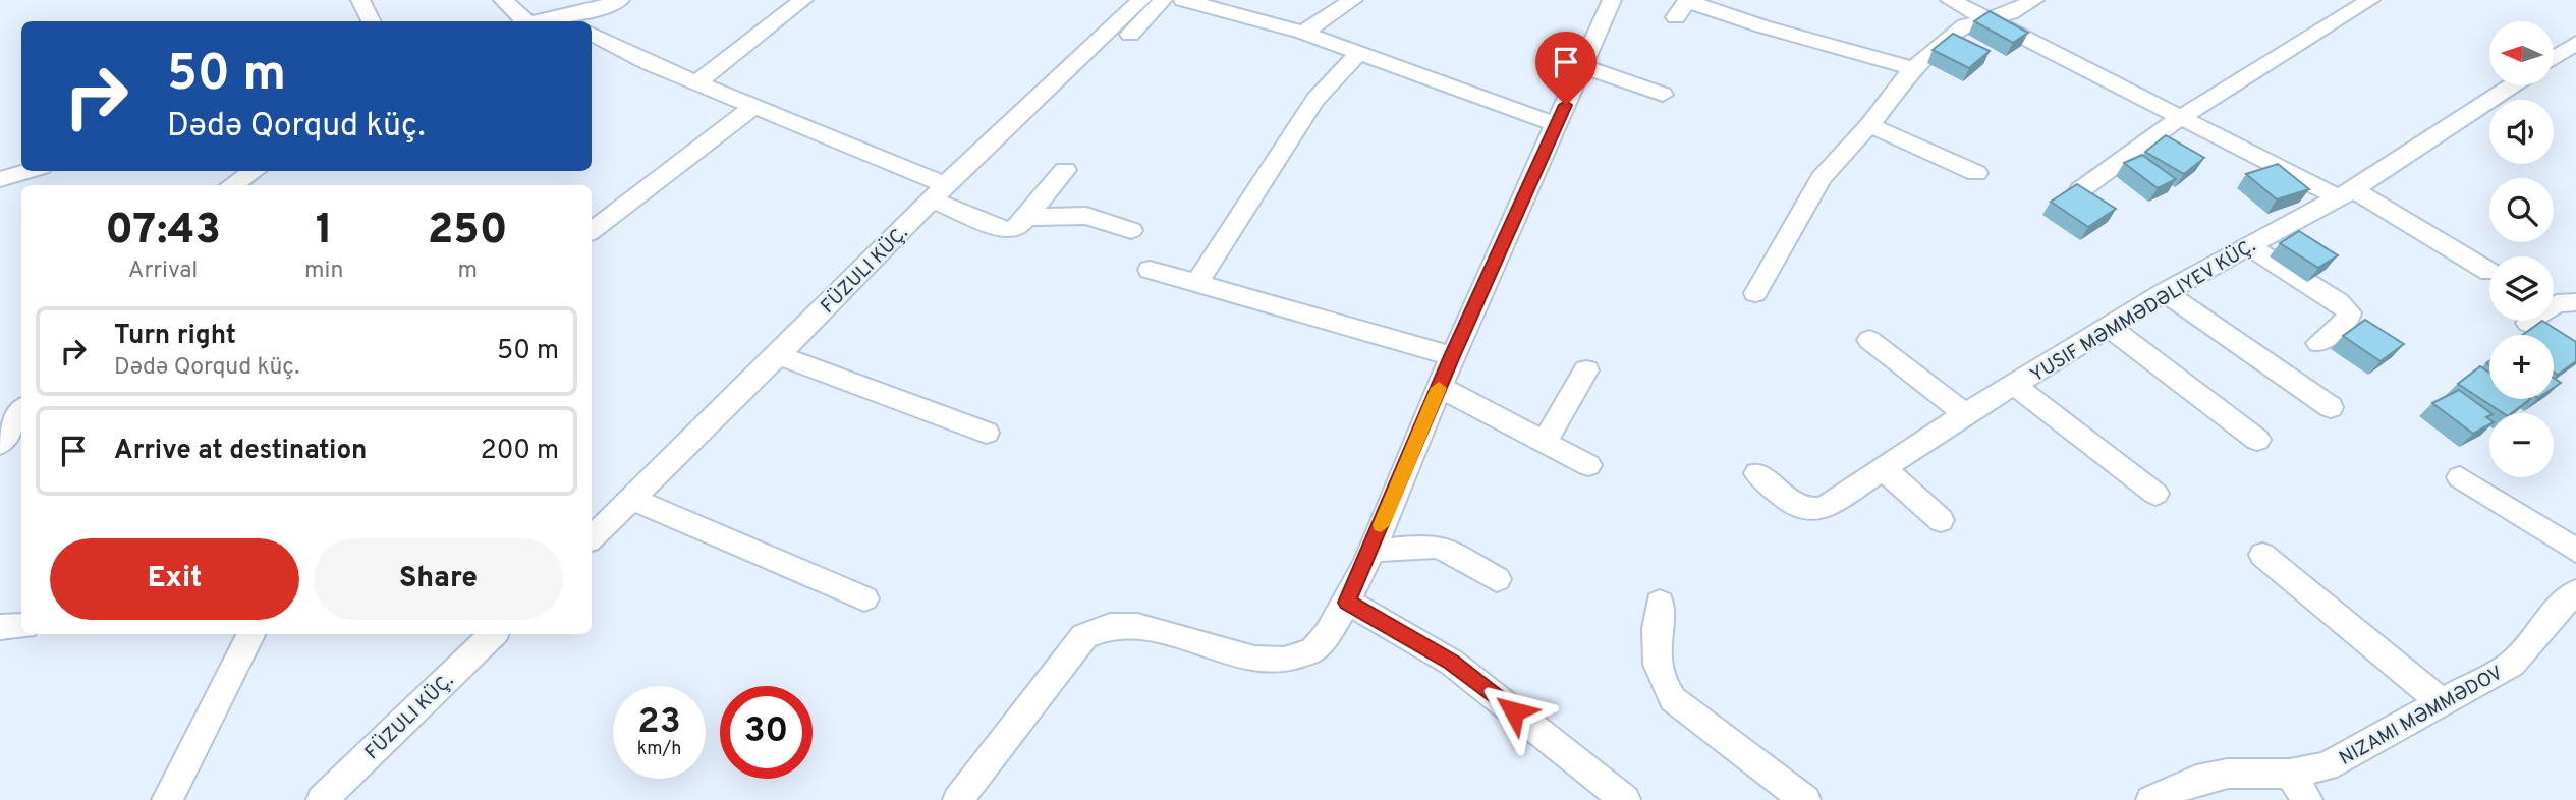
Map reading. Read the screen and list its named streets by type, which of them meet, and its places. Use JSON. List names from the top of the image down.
{
  "streets": {
    "street": ["FÜZULI KÜÇ.", "YUSIF MƏMMƏDƏLIYEV KÜÇ.", "NIZAMI MƏMMƏDOV"]
  },
  "north": "left",
  "page": {
    "map_buttons": ["+", "−"],
    "turn": ["50 m", "Dədə Qorqud küç."],
    "eta": [
      "07:43",
      "Arrival",
      "1",
      "min",
      "250",
      "m"
    ],
    "list": [
      {
        "name": "Turn right",
        "note": "Dədə Qorqud küç.",
        "value": "50 m"
      },
      {
        "name": "Arrive at destination",
        "value": "200 m"
      }
    ],
    "buttons": ["Exit", "Share"],
    "speed": "23 km/h",
    "limit": "30"
  }
}
